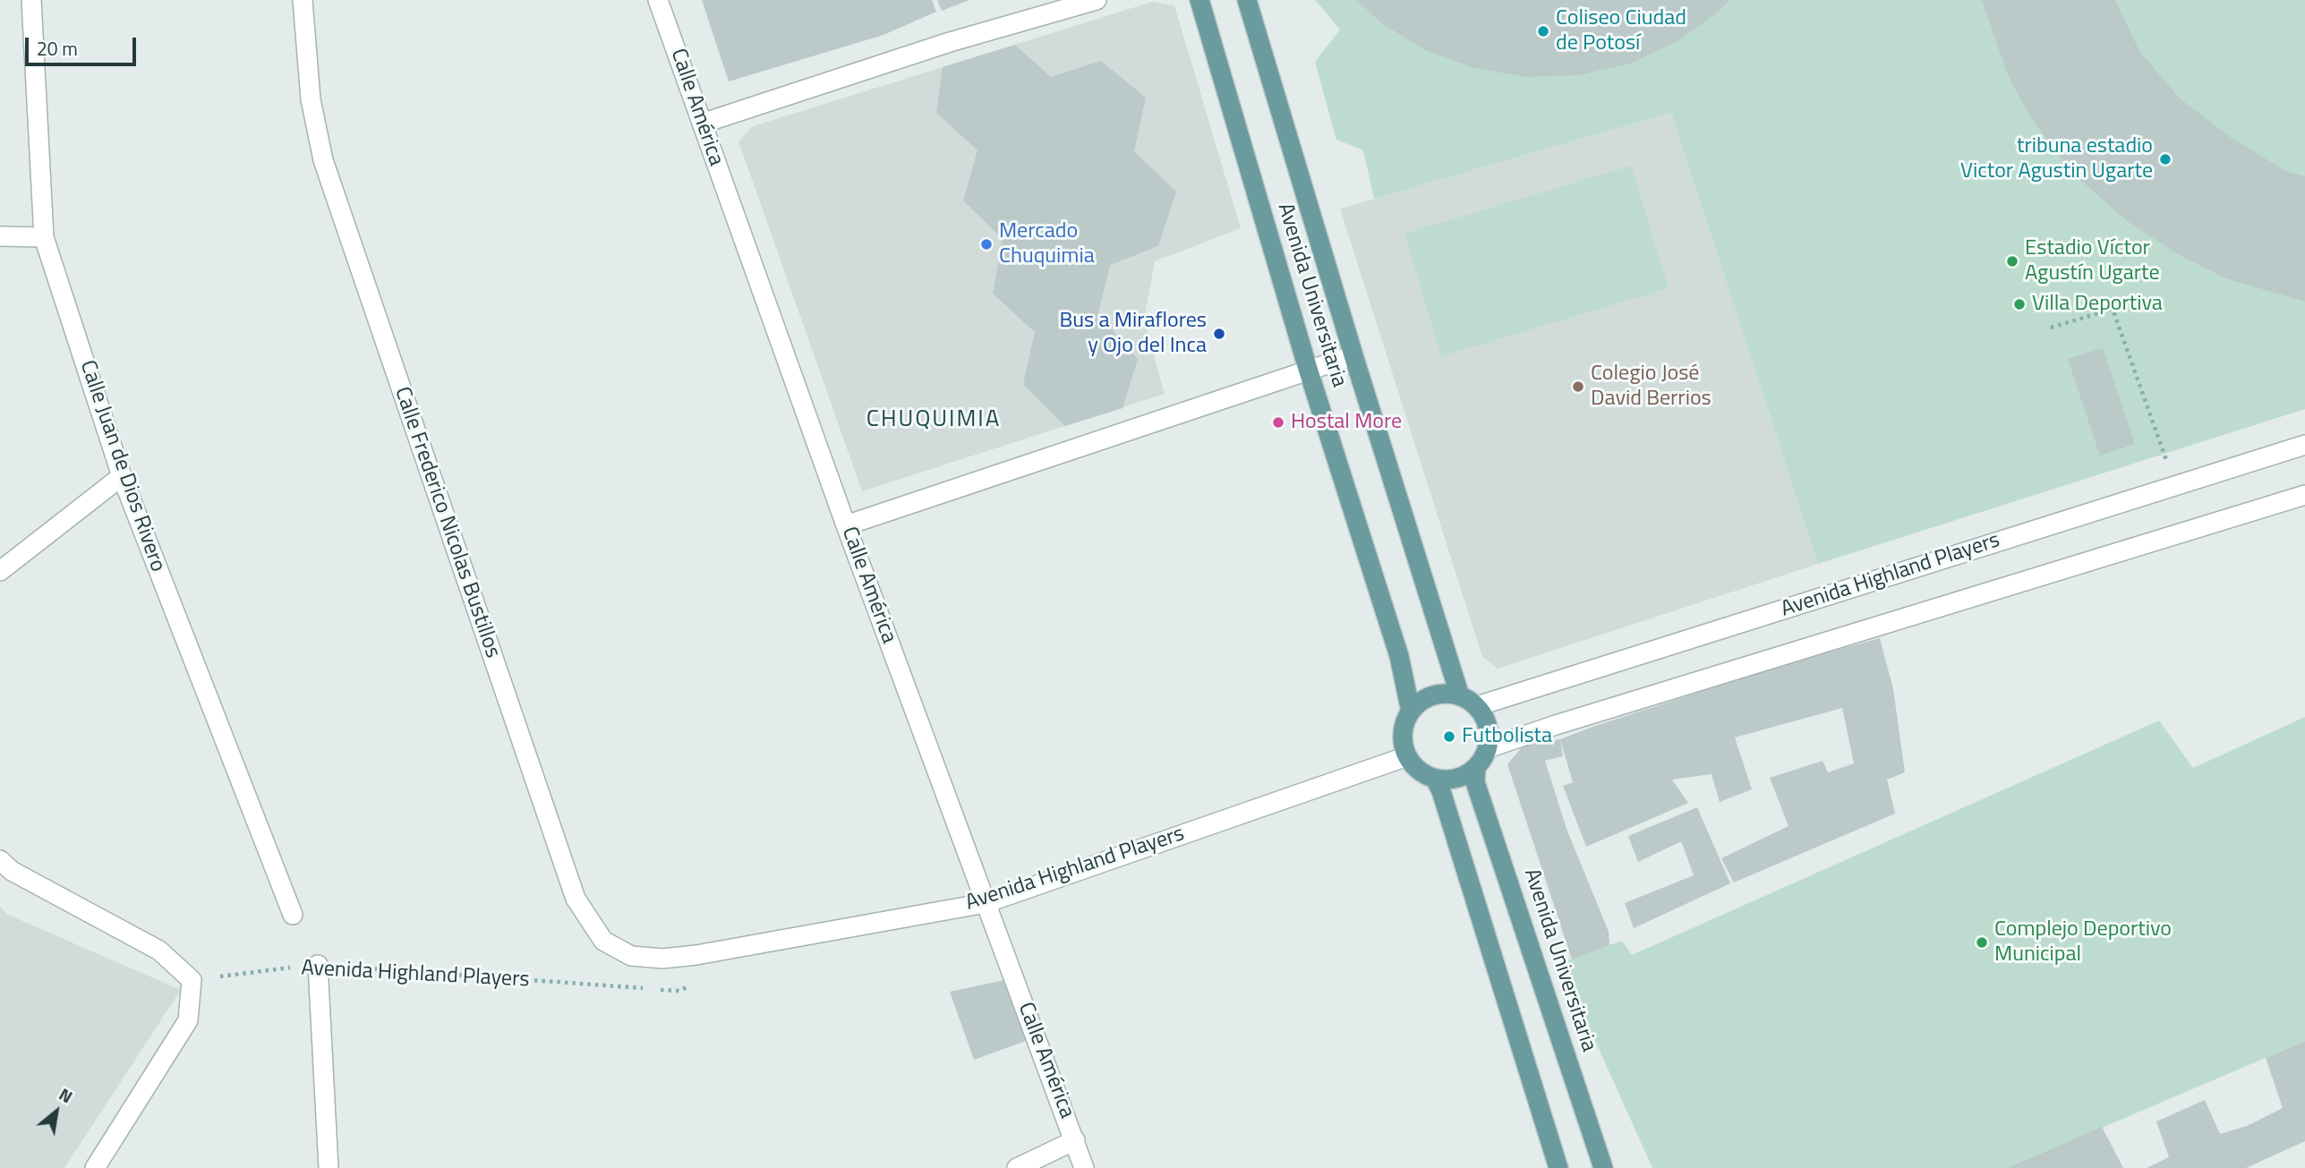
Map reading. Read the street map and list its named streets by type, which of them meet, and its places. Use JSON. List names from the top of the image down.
{
  "streets": {
    "main road": ["Avenida Universitaria"],
    "street": [
      "Calle América",
      "Calle Juan de Dios Rivero",
      "Calle Frederico Nicolas Bustillos",
      "Avenida Highland Players"
    ]
  },
  "crossings": [
    ["Calle América", "Avenida Highland Players"],
    ["Avenida Universitaria", "Avenida Highland Players"],
    ["Calle Frederico Nicolas Bustillos", "Avenida Highland Players"]
  ],
  "districts": ["CHUQUIMIA"],
  "places": [
    "Coliseo Ciudad de Potosí",
    "tribuna estadio Victor Agustin Ugarte",
    "Mercado Chuquimia",
    "Estadio Víctor Agustín Ugarte",
    "Villa Deportiva",
    "Bus a Miraflores y Ojo del Inca",
    "Colegio José David Berrios",
    "Hostal More",
    "Futbolista",
    "Complejo Deportivo Municipal"
  ],
  "scale_bar": "20 m",
  "north": "top right"
}
